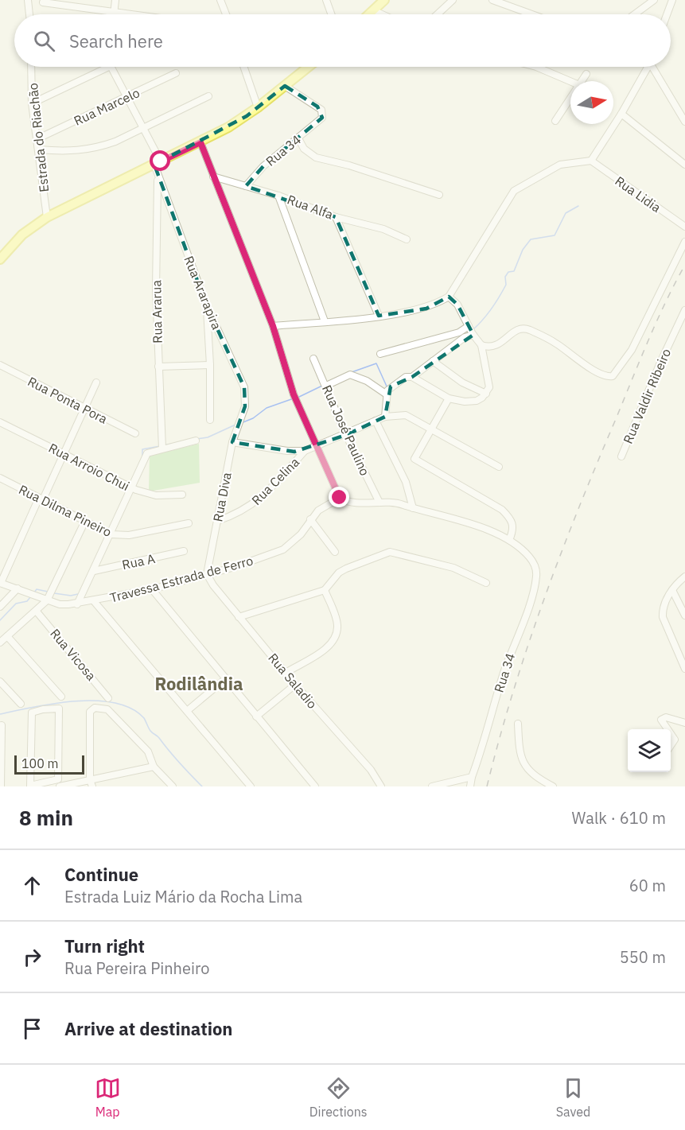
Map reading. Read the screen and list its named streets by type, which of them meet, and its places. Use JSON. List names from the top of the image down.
{
  "streets": {
    "street": [
      "Rua Marcelo",
      "Estrada do Riachão",
      "Rua 34",
      "Rua Lidia",
      "Rua Alfa",
      "Rua Ararapira",
      "Rua Ararua",
      "Rua Valdir Ribeiro",
      "Rua Ponta Pora",
      "Rua José Paulino",
      "Rua Arroio Chui",
      "Rua Celina",
      "Rua Diva",
      "Rua Dilma Pineiro",
      "Rua A",
      "Travessa Estrada de Ferro",
      "Rua Vicosa",
      "Rua Saladio"
    ]
  },
  "crossings": [
    ["Rua Marcelo", "Estrada do Riachão"],
    ["Rua Marcelo", "Rua Ararapira"],
    ["Rua 34", "Rua Alfa"],
    ["Rua Ararapira", "Rua Ararua"],
    ["Rua Ararapira", "Rua Diva"],
    ["Rua Celina", "Rua Diva"],
    ["Rua Diva", "Travessa Estrada de Ferro"],
    ["Rua Diva", "Rua Saladio"],
    ["Travessa Estrada de Ferro", "Rua Saladio"]
  ],
  "districts": ["Rodilândia"],
  "scale_bar": "100 m",
  "north": "right",
  "page": {
    "search": "Search here",
    "scale": "100 m",
    "heading": ["8 min", "Walk · 610 m"],
    "list": [
      ["Continue", "Estrada Luiz Mário da Rocha Lima", "60 m"],
      ["Turn right", "Rua Pereira Pinheiro", "550 m"],
      "Arrive at destination"
    ],
    "nav": ["Map", "Directions", "Saved"]
  }
}
